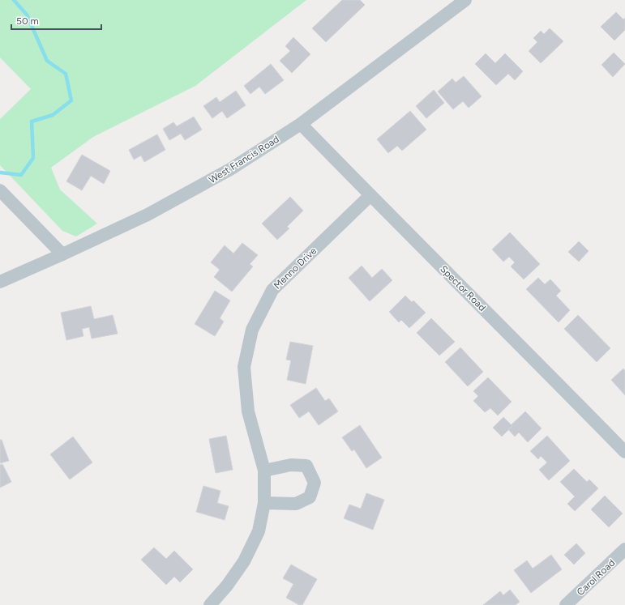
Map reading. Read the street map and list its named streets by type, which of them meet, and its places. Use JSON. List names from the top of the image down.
{
  "streets": {
    "street": [
      "West Francis Road",
      "Menno Drive",
      "Spector Road",
      "Carol Road"
    ]
  },
  "crossings": [
    ["West Francis Road", "Spector Road"],
    ["Menno Drive", "Spector Road"]
  ],
  "scale_bar": "50 m"
}
